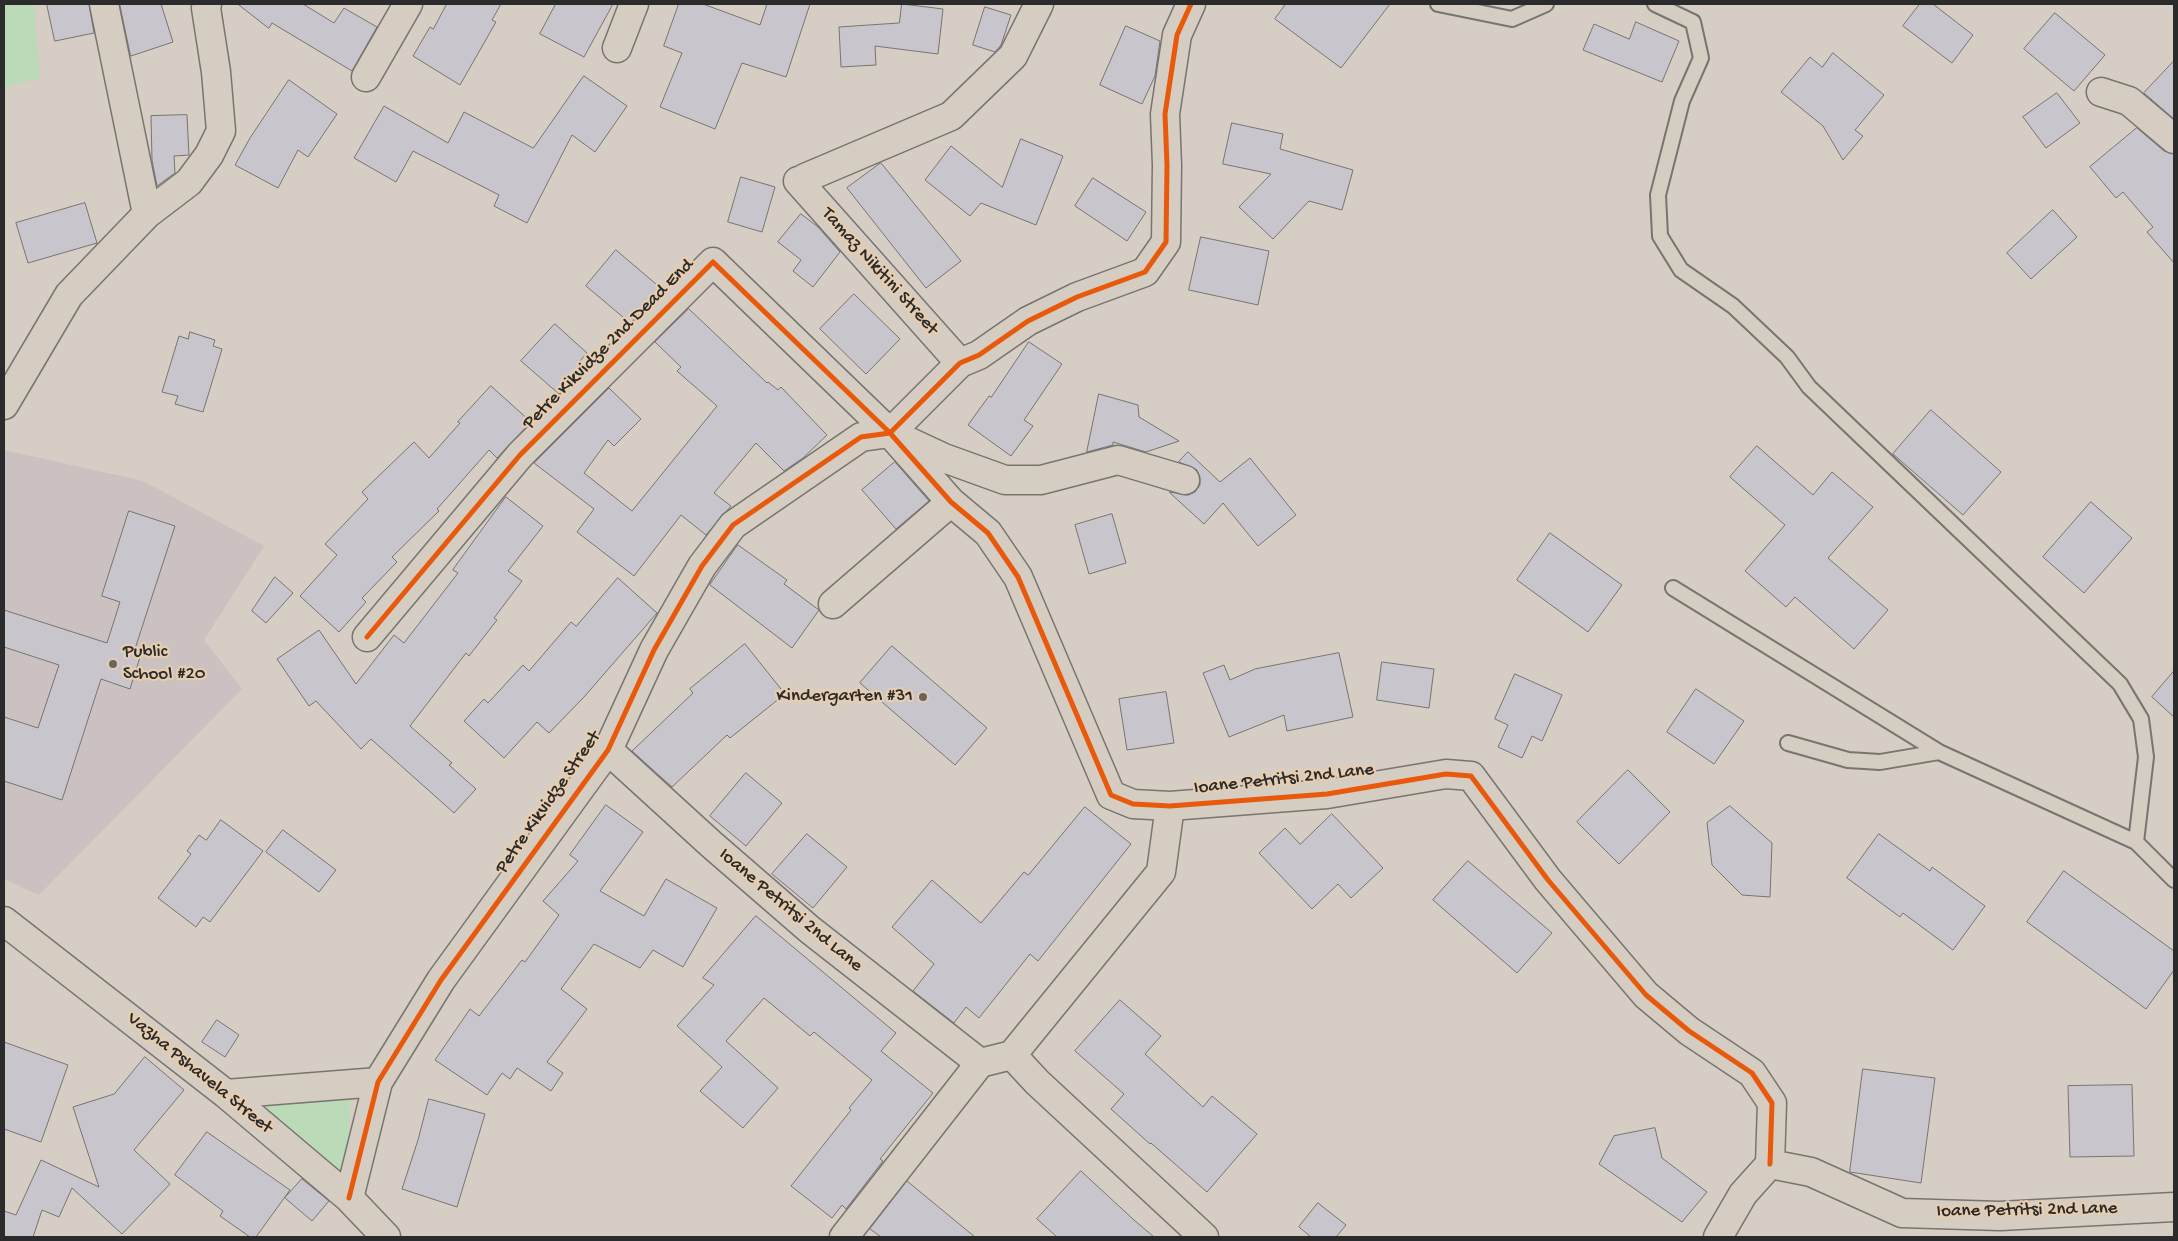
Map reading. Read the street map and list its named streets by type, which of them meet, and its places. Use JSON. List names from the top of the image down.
{
  "streets": {
    "street": [
      "Tamaz Nikitini Street",
      "Petre Kikvidze 2nd Dead End",
      "Ioane Petritsi 2nd Lane",
      "Petre Kikvidze Street",
      "Vazha Pshavela Street"
    ]
  },
  "crossings": [
    ["Petre Kikvidze 2nd Dead End", "Ioane Petritsi 2nd Lane"],
    ["Petre Kikvidze 2nd Dead End", "Petre Kikvidze Street"],
    ["Ioane Petritsi 2nd Lane", "Petre Kikvidze Street"],
    ["Petre Kikvidze Street", "Vazha Pshavela Street"]
  ],
  "places": ["Public School #20", "Kindergarten #31"]
}
